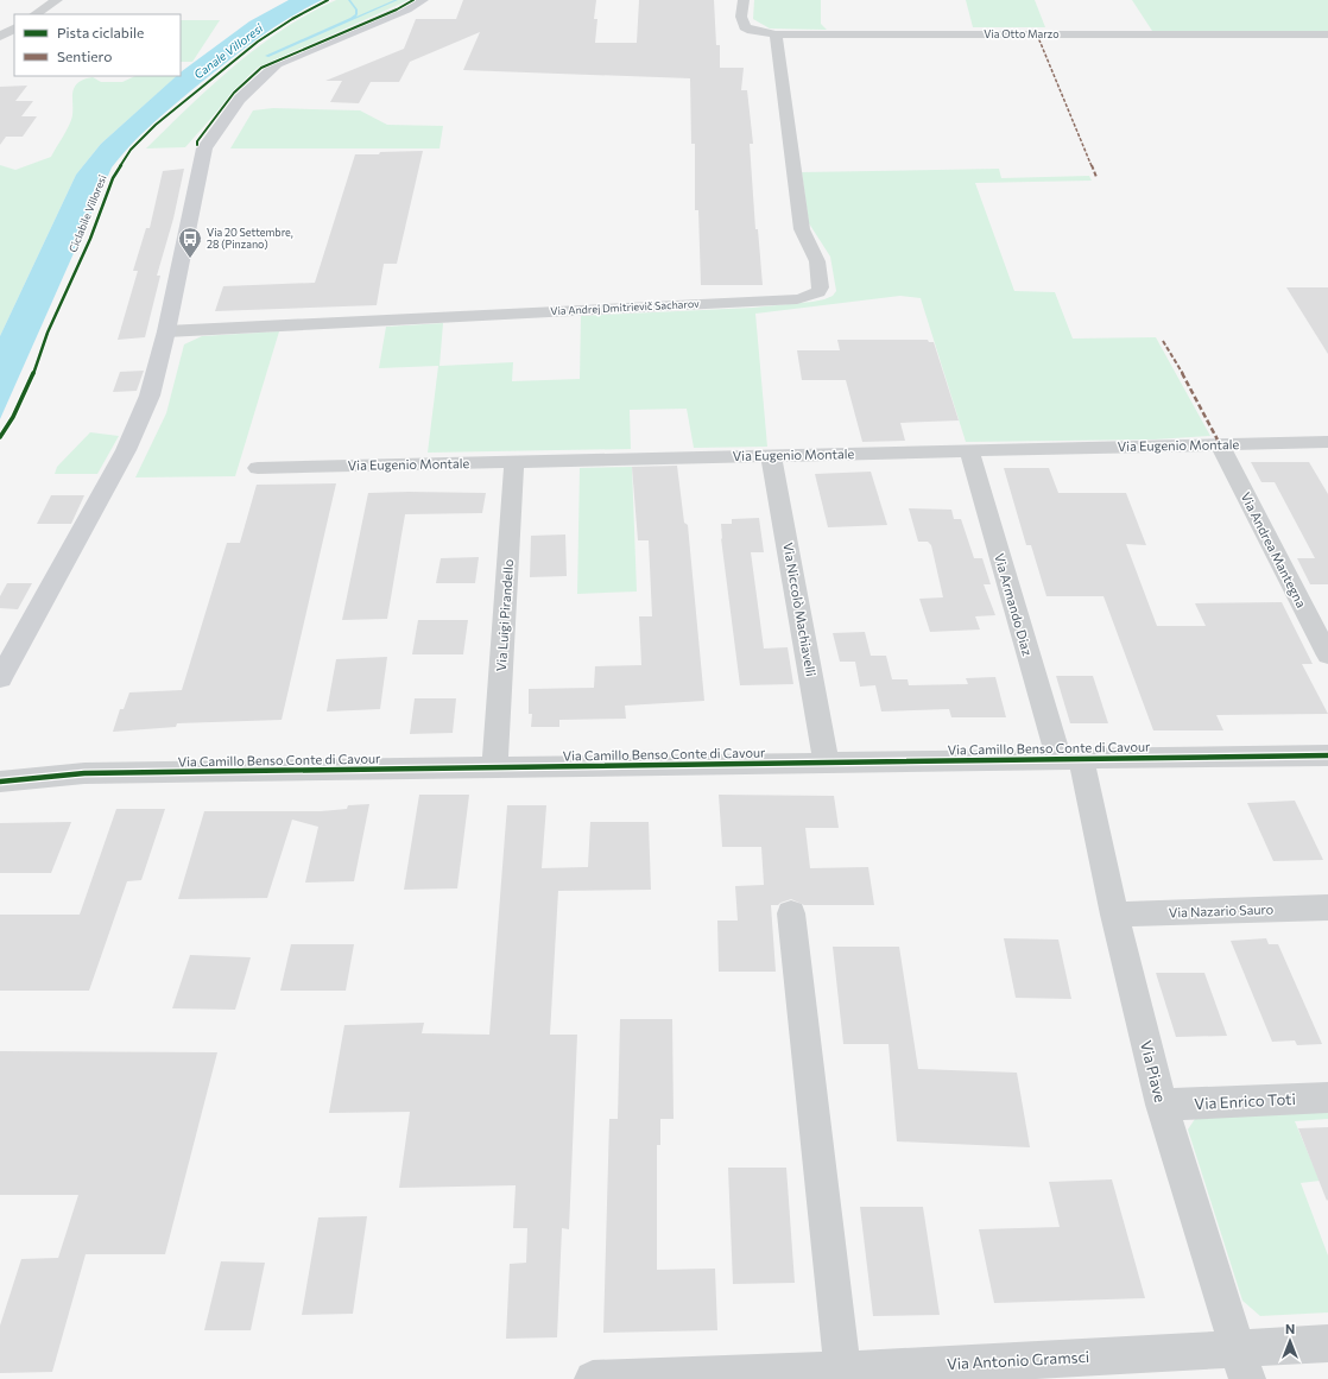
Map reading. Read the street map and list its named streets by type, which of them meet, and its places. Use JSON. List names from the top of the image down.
{
  "streets": {
    "street": [
      "Via Otto Marzo",
      "Via Andrej Dmitrievič Sacharov",
      "Via Eugenio Montale",
      "Via Andrea Mantegna",
      "Via Armando Diaz",
      "Via Niccolò Machiavelli",
      "Via Luigi Pirandello",
      "Via Camillo Benso Conte di Cavour",
      "Via Nazario Sauro",
      "Via Piave",
      "Via Enrico Toti",
      "Via Antonio Gramsci"
    ],
    "cycle path": ["Ciclabile Villoresi"]
  },
  "crossings": [
    ["Via Otto Marzo", "Via Andrej Dmitrievič Sacharov"],
    ["Via Eugenio Montale", "Via Andrea Mantegna"],
    ["Via Eugenio Montale", "Via Armando Diaz"],
    ["Via Eugenio Montale", "Via Niccolò Machiavelli"],
    ["Via Eugenio Montale", "Via Luigi Pirandello"],
    ["Via Armando Diaz", "Via Camillo Benso Conte di Cavour"],
    ["Via Armando Diaz", "Via Piave"],
    ["Via Niccolò Machiavelli", "Via Camillo Benso Conte di Cavour"],
    ["Via Luigi Pirandello", "Via Camillo Benso Conte di Cavour"],
    ["Via Camillo Benso Conte di Cavour", "Via Piave"],
    ["Via Nazario Sauro", "Via Piave"],
    ["Via Piave", "Via Enrico Toti"],
    ["Via Piave", "Via Antonio Gramsci"]
  ],
  "water": ["Canale Villoresi"],
  "places": {
    "bus stop": ["Via 20 Settembre, 28 (Pinzano)"]
  },
  "legend": ["Pista ciclabile", "Sentiero"],
  "north": "top"
}
